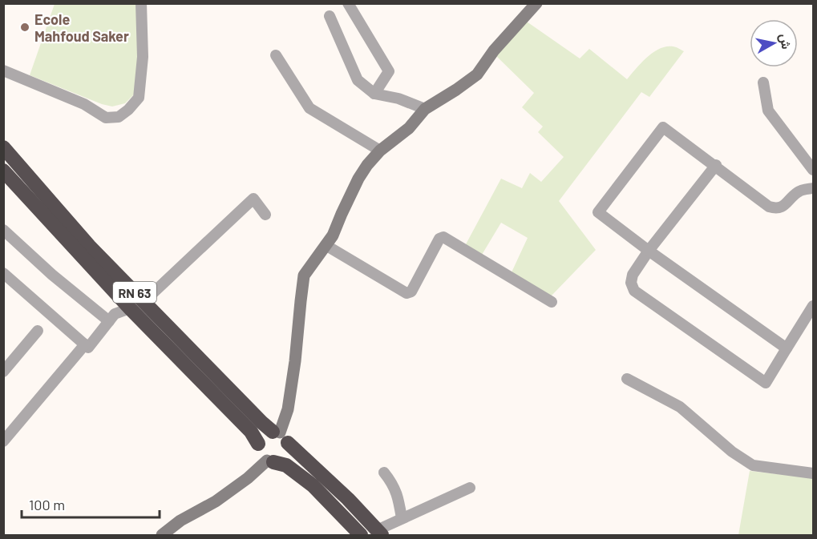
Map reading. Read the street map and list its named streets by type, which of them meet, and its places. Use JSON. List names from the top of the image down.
{
  "streets": {
    "highway": ["RN 63"]
  },
  "places": ["Ecole Mahfoud Saker"],
  "scale_bar": "100 m",
  "north": "right"
}
